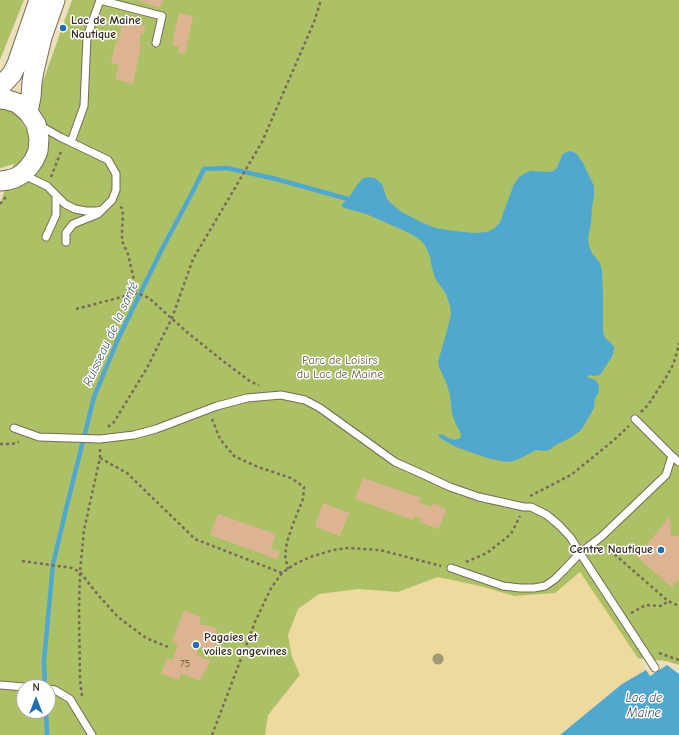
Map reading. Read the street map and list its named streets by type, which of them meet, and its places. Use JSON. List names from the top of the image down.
{
  "water": ["Ruisseau de la santé", "Lac de Maine"],
  "parks": ["Parc de Loisirs du Lac de Maine"],
  "places": ["Lac de Maine Nautique", "Centre Nautique", "Pagaies et voiles angevines"],
  "house_numbers": ["75"],
  "north": "top"
}
